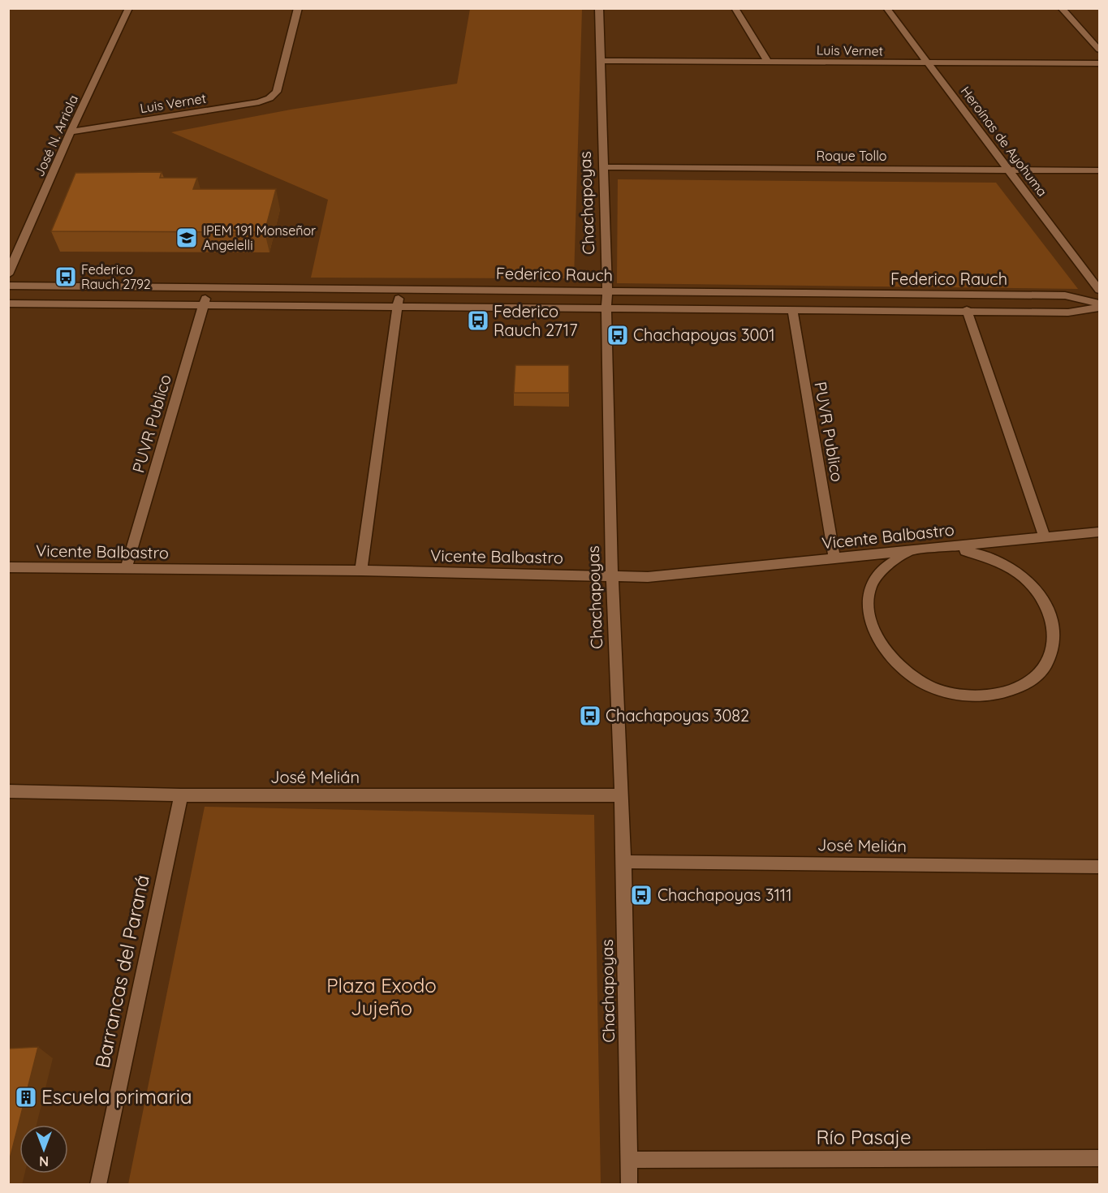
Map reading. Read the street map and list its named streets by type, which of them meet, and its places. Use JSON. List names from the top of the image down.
{
  "streets": {
    "street": [
      "Luis Vernet",
      "José N. Arriola",
      "Heroínas de Ayohuma",
      "Roque Tollo",
      "Chachapoyas",
      "Federico Rauch",
      "PUVR Publico",
      "Vicente Balbastro",
      "José Melián",
      "Barrancas del Paraná",
      "Río Pasaje"
    ]
  },
  "crossings": [
    ["Luis Vernet", "José N. Arriola"],
    ["Luis Vernet", "Heroínas de Ayohuma"],
    ["Luis Vernet", "Chachapoyas"],
    ["Heroínas de Ayohuma", "Roque Tollo"],
    ["Roque Tollo", "Chachapoyas"],
    ["Chachapoyas", "Federico Rauch"],
    ["Chachapoyas", "Vicente Balbastro"],
    ["Chachapoyas", "José Melián"],
    ["Chachapoyas", "Río Pasaje"],
    ["Federico Rauch", "PUVR Publico"],
    ["PUVR Publico", "Vicente Balbastro"],
    ["José Melián", "Barrancas del Paraná"]
  ],
  "parks": ["Plaza Exodo Jujeño"],
  "places": {
    "school or university": ["IPEM 191 Monseñor Angelelli"],
    "bus stop": [
      "Federico Rauch 2792",
      "Federico Rauch 2717",
      "Chachapoyas 3001",
      "Chachapoyas 3082",
      "Chachapoyas 3111"
    ],
    "building": ["Escuela primaria"]
  },
  "north": "bottom"
}
